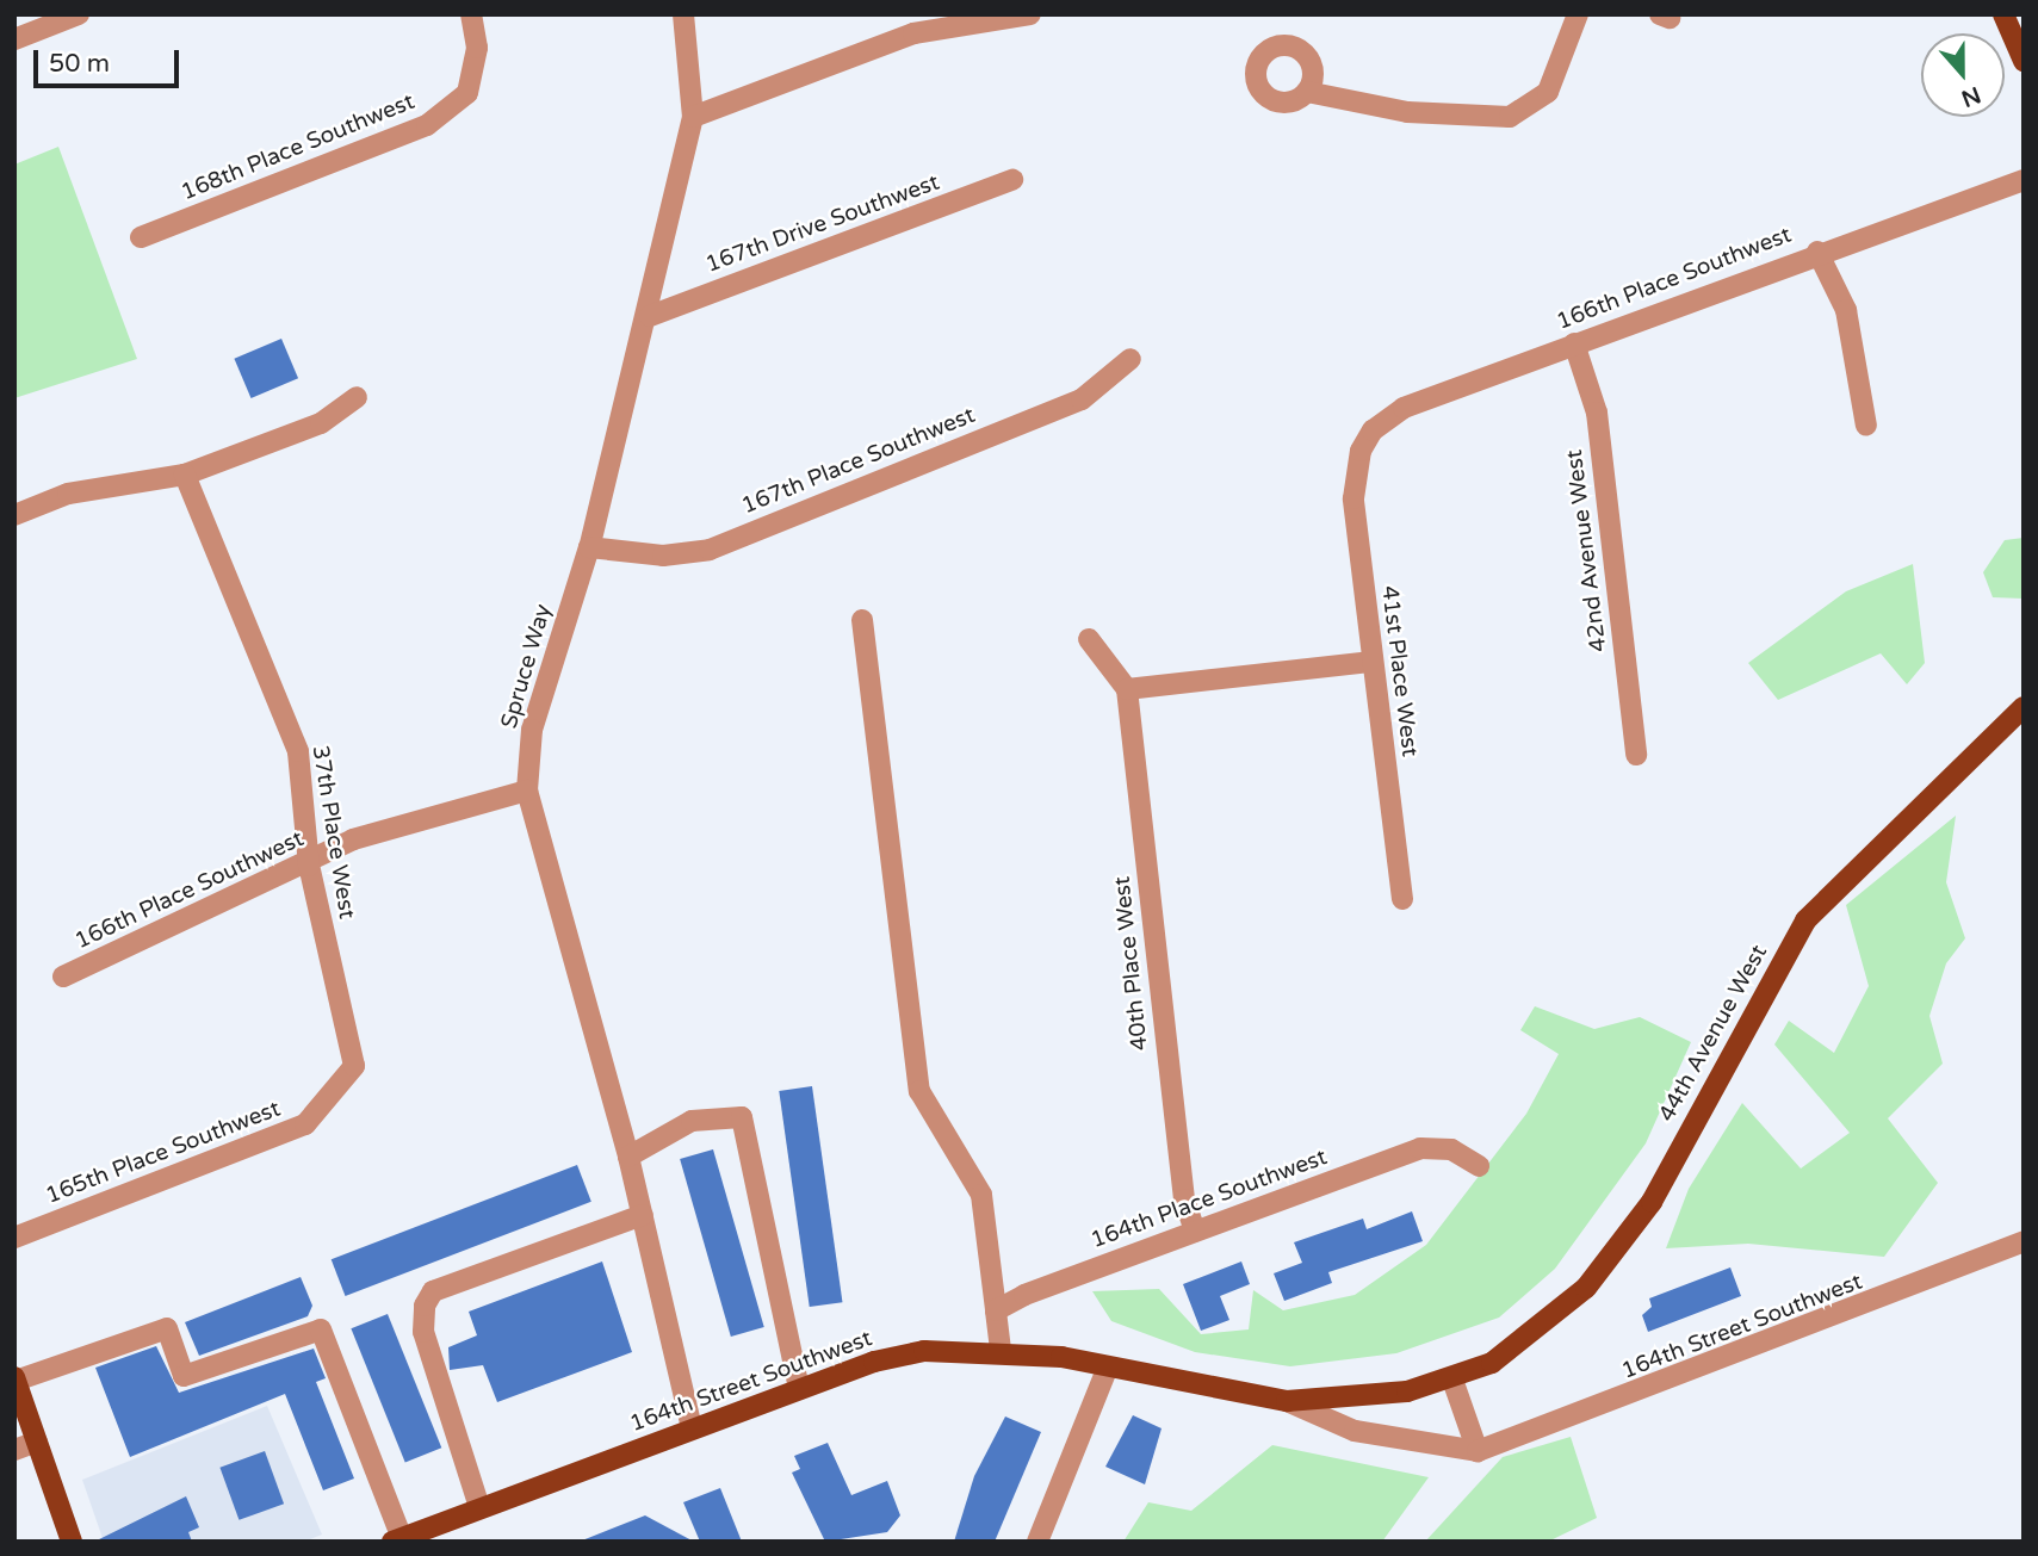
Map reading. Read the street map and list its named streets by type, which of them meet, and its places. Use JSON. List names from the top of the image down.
{
  "streets": {
    "main road": ["44th Avenue West", "164th Street Southwest"],
    "street": [
      "168th Place Southwest",
      "167th Drive Southwest",
      "166th Place Southwest",
      "167th Place Southwest",
      "42nd Avenue West",
      "Spruce Way",
      "41st Place West",
      "37th Place West",
      "40th Place West",
      "165th Place Southwest",
      "164th Place Southwest"
    ]
  },
  "crossings": [
    ["167th Drive Southwest", "Spruce Way"],
    ["166th Place Southwest", "42nd Avenue West"],
    ["166th Place Southwest", "Spruce Way"],
    ["166th Place Southwest", "41st Place West"],
    ["166th Place Southwest", "37th Place West"],
    ["167th Place Southwest", "Spruce Way"],
    ["Spruce Way", "164th Street Southwest"],
    ["37th Place West", "165th Place Southwest"],
    ["40th Place West", "164th Place Southwest"],
    ["44th Avenue West", "164th Street Southwest"]
  ],
  "scale_bar": "50 m",
  "north": "bottom"
}
